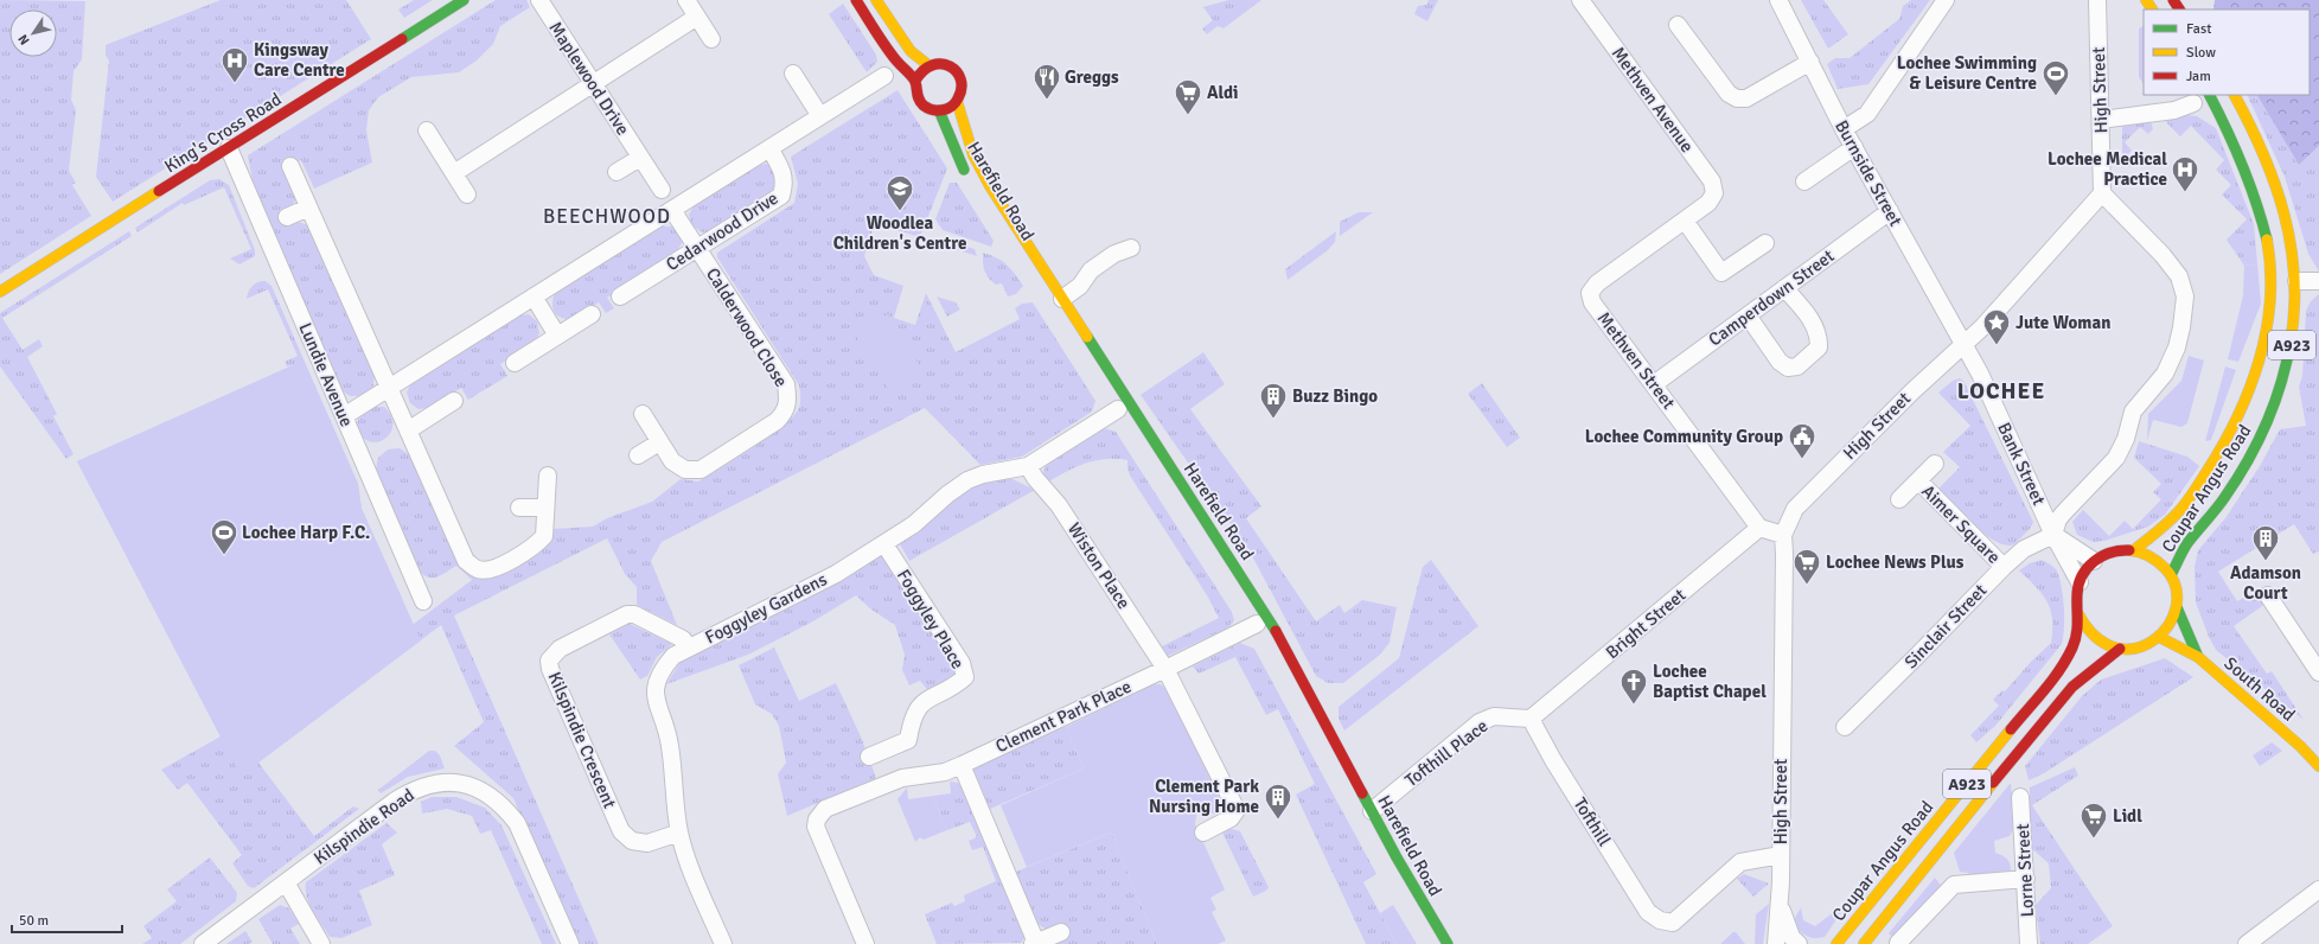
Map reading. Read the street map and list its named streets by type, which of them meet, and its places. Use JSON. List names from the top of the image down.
{
  "streets": {
    "street": [
      "Maplewood Drive",
      "High Street",
      "Methven Avenue",
      "King's Cross Road",
      "Burnside Street",
      "Harefield Road",
      "Cedarwood Drive",
      "Camperdown Street",
      "Calderwood Close",
      "A923",
      "Methven Street",
      "Lundie Avenue",
      "Bank Street",
      "Coupar Angus Road",
      "Aimer Square",
      "Wiston Place",
      "Foggyley Gardens",
      "Foggyley Place",
      "Bright Street",
      "Sinclair Street",
      "South Road",
      "Clement Park Place",
      "Kilspindie Crescent",
      "Tofthill Place",
      "Tofthill",
      "Kilspindie Road",
      "Lorne Street"
    ]
  },
  "crossings": [
    ["High Street", "Burnside Street"],
    ["High Street", "Bank Street"],
    ["High Street", "Tofthill"],
    ["Methven Avenue", "Methven Street"],
    ["King's Cross Road", "Lundie Avenue"],
    ["Burnside Street", "Camperdown Street"],
    ["Burnside Street", "Bank Street"],
    ["Harefield Road", "Tofthill Place"],
    ["Cedarwood Drive", "Calderwood Close"],
    ["Camperdown Street", "Methven Street"],
    ["Methven Street", "Bright Street"],
    ["Bank Street", "Coupar Angus Road"],
    ["Bank Street", "Sinclair Street"],
    ["Bank Street", "South Road"],
    ["Coupar Angus Road", "South Road"],
    ["Aimer Square", "Sinclair Street"],
    ["Wiston Place", "Foggyley Gardens"],
    ["Wiston Place", "Clement Park Place"],
    ["Foggyley Gardens", "Foggyley Place"],
    ["Foggyley Gardens", "Kilspindie Crescent"],
    ["Bright Street", "Tofthill Place"],
    ["Bright Street", "Tofthill"],
    ["Tofthill Place", "Tofthill"]
  ],
  "districts": ["BEECHWOOD", "LOCHEE"],
  "places": {
    "hospital": ["Kingsway Care Centre", "Lochee Medical Practice"],
    "sports": ["Lochee Swimming & Leisure Centre", "Lochee Harp F.C."],
    "restaurant": ["Greggs"],
    "supermarket": ["Aldi", "Lochee News Plus", "Lidl"],
    "school or university": ["Woodlea Children's Centre"],
    "place": ["Jute Woman"],
    "building": ["Buzz Bingo", "Adamson Court", "Clement Park Nursing Home"],
    "public building": ["Lochee Community Group"],
    "church": ["Lochee Baptist Chapel"]
  },
  "legend": ["Fast", "Slow", "Jam"],
  "scale_bar": "50 m",
  "north": "bottom left"
}
